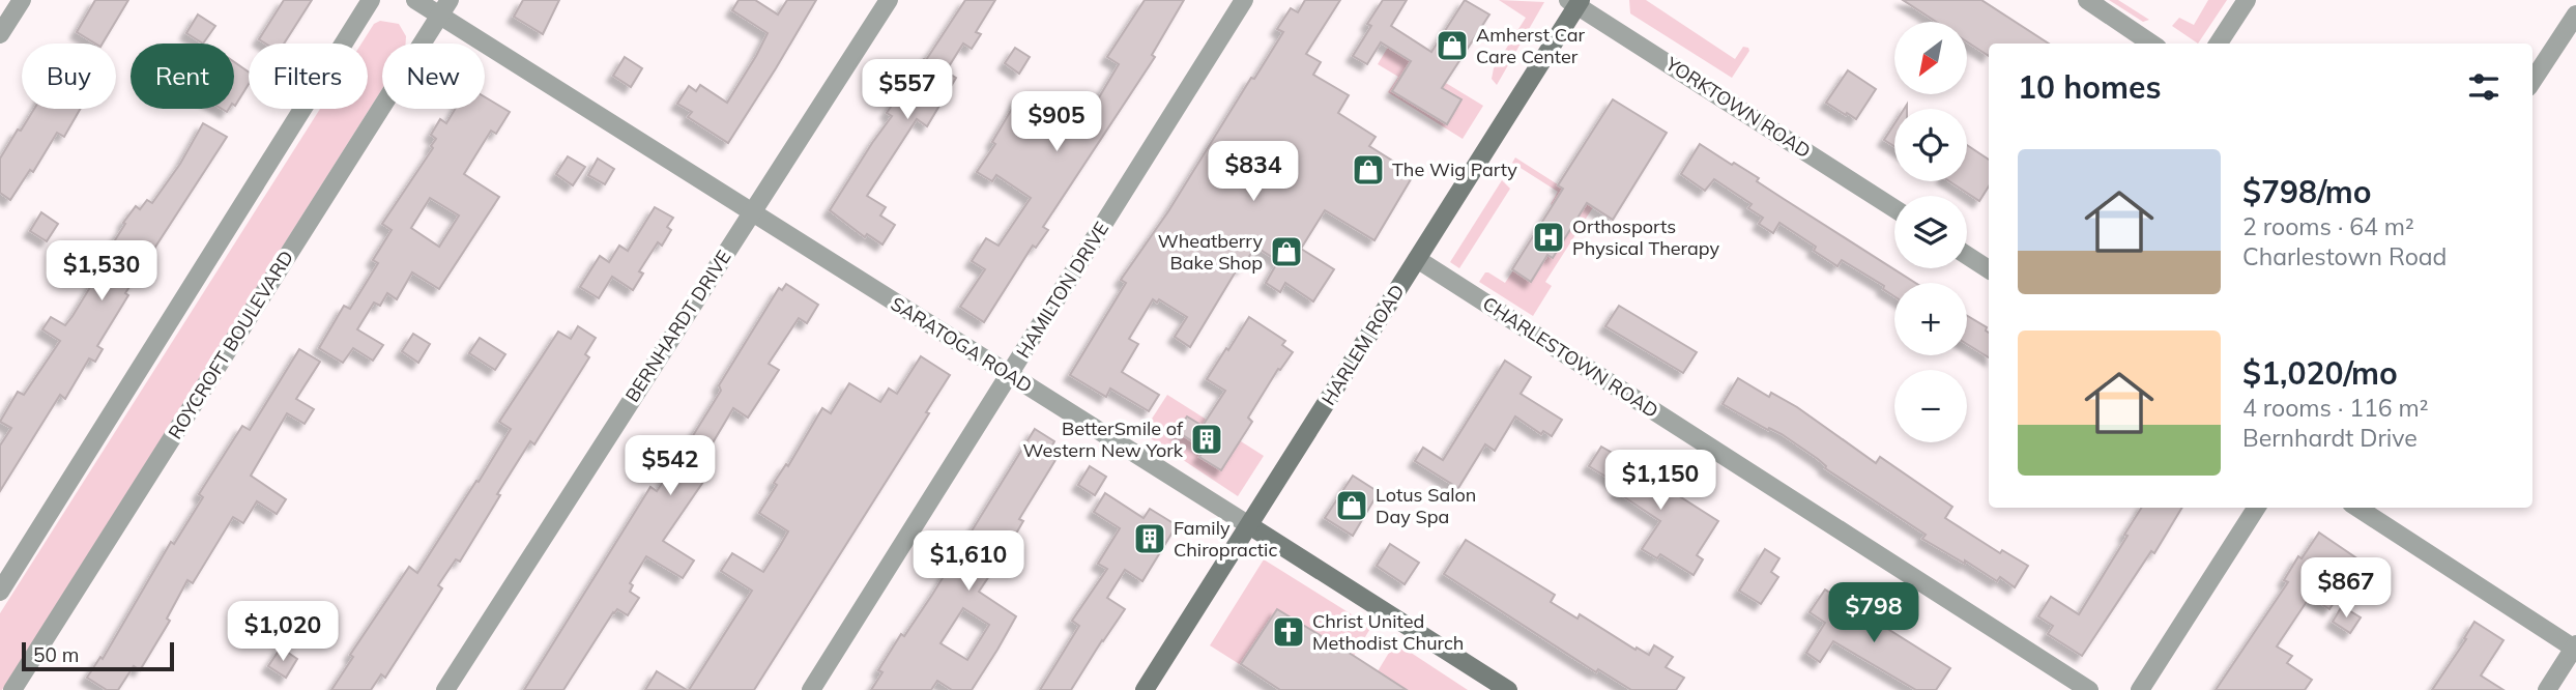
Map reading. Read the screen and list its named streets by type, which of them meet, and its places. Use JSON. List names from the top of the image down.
{
  "streets": {
    "main road": ["SARATOGA ROAD", "HARLEM ROAD"],
    "street": [
      "YORKTOWN ROAD",
      "HAMILTON DRIVE",
      "BERNHARDT DRIVE",
      "ROYCROFT BOULEVARD",
      "CHARLESTOWN ROAD"
    ]
  },
  "crossings": [
    ["YORKTOWN ROAD", "HARLEM ROAD"],
    ["HAMILTON DRIVE", "SARATOGA ROAD"],
    ["BERNHARDT DRIVE", "SARATOGA ROAD"],
    ["ROYCROFT BOULEVARD", "SARATOGA ROAD"],
    ["SARATOGA ROAD", "HARLEM ROAD"],
    ["HARLEM ROAD", "CHARLESTOWN ROAD"]
  ],
  "places": {
    "shop": [
      "Amherst Car Care Center",
      "The Wig Party",
      "Wheatberry Bake Shop",
      "Lotus Salon Day Spa"
    ],
    "hospital": ["Orthosports Physical Therapy"],
    "building": ["BetterSmile of Western New York", "Family Chiropractic"],
    "church": ["Christ United Methodist Church"]
  },
  "scale_bar": "50 m",
  "north": "bottom left",
  "page": {
    "map_buttons": ["+", "−"],
    "chip": [
      "Buy",
      "Rent",
      "Filters",
      "New"
    ],
    "heading": "10 homes",
    "price": [
      "$557",
      "$905",
      "$834",
      "$1,530",
      "$542",
      "$1,150",
      "$1,610",
      "$867",
      "$798",
      "$1,020"
    ],
    "list": [
      {
        "name": "$798/mo",
        "note": "2 rooms · 64 m² · Charlestown Road"
      },
      {
        "name": "$1,020/mo",
        "note": "4 rooms · 116 m² · Bernhardt Drive"
      }
    ],
    "scale": "50 m"
  }
}
